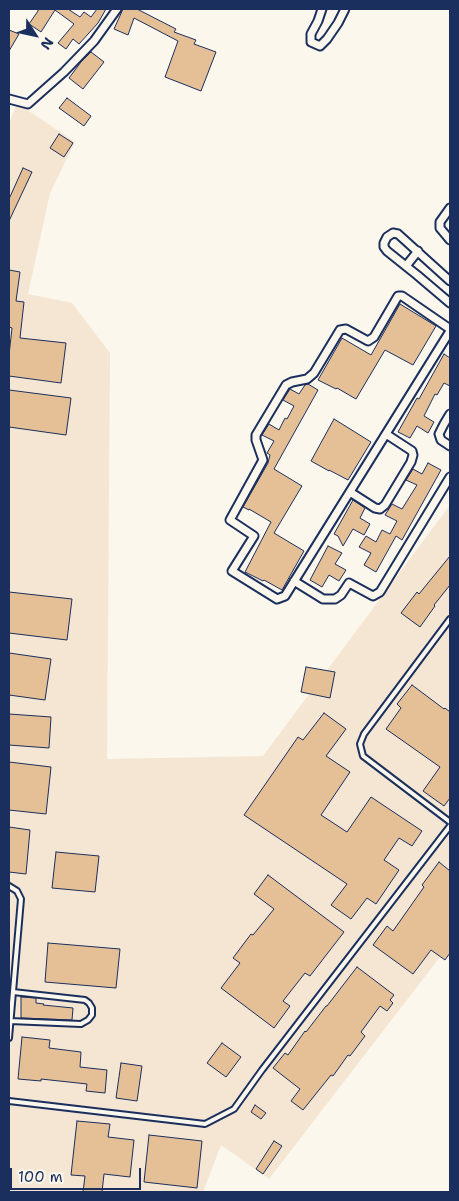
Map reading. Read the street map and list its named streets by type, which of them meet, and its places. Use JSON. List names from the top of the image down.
{
  "scale_bar": "100 m",
  "north": "bottom right"
}
